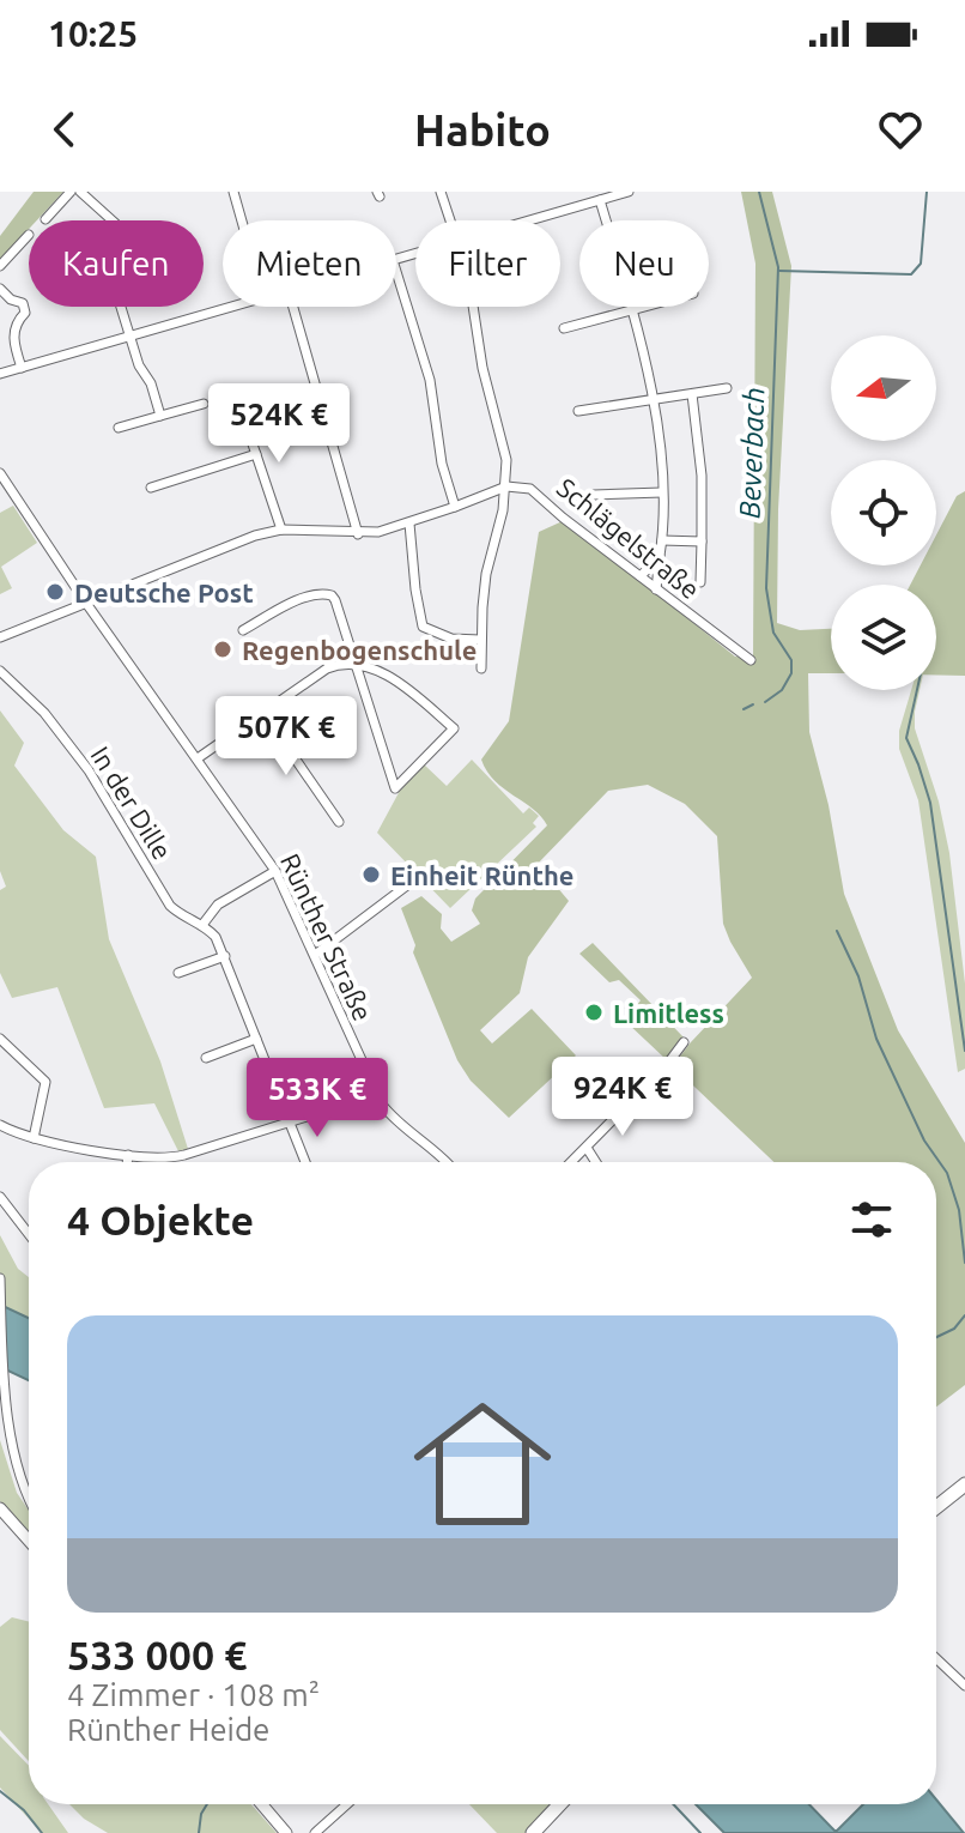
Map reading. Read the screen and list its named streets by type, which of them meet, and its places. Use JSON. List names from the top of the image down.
{
  "streets": {
    "street": ["Schlägelstraße", "In der Dille", "Rünther Straße"]
  },
  "water": ["Beverbach"],
  "places": [
    "Deutsche Post",
    "Regenbogenschule",
    "Einheit Rünthe",
    "Limitless"
  ],
  "north": "left",
  "page": {
    "status": "10:25",
    "header": "Habito",
    "chip": [
      "Kaufen",
      "Mieten",
      "Filter",
      "Neu"
    ],
    "price": [
      "524K €",
      "507K €",
      "924K €",
      "533K €"
    ],
    "heading": "4 Objekte",
    "list": [
      {
        "name": "533 000 €",
        "note": "4 Zimmer · 108 m² · Rünther Heide"
      }
    ]
  }
}
